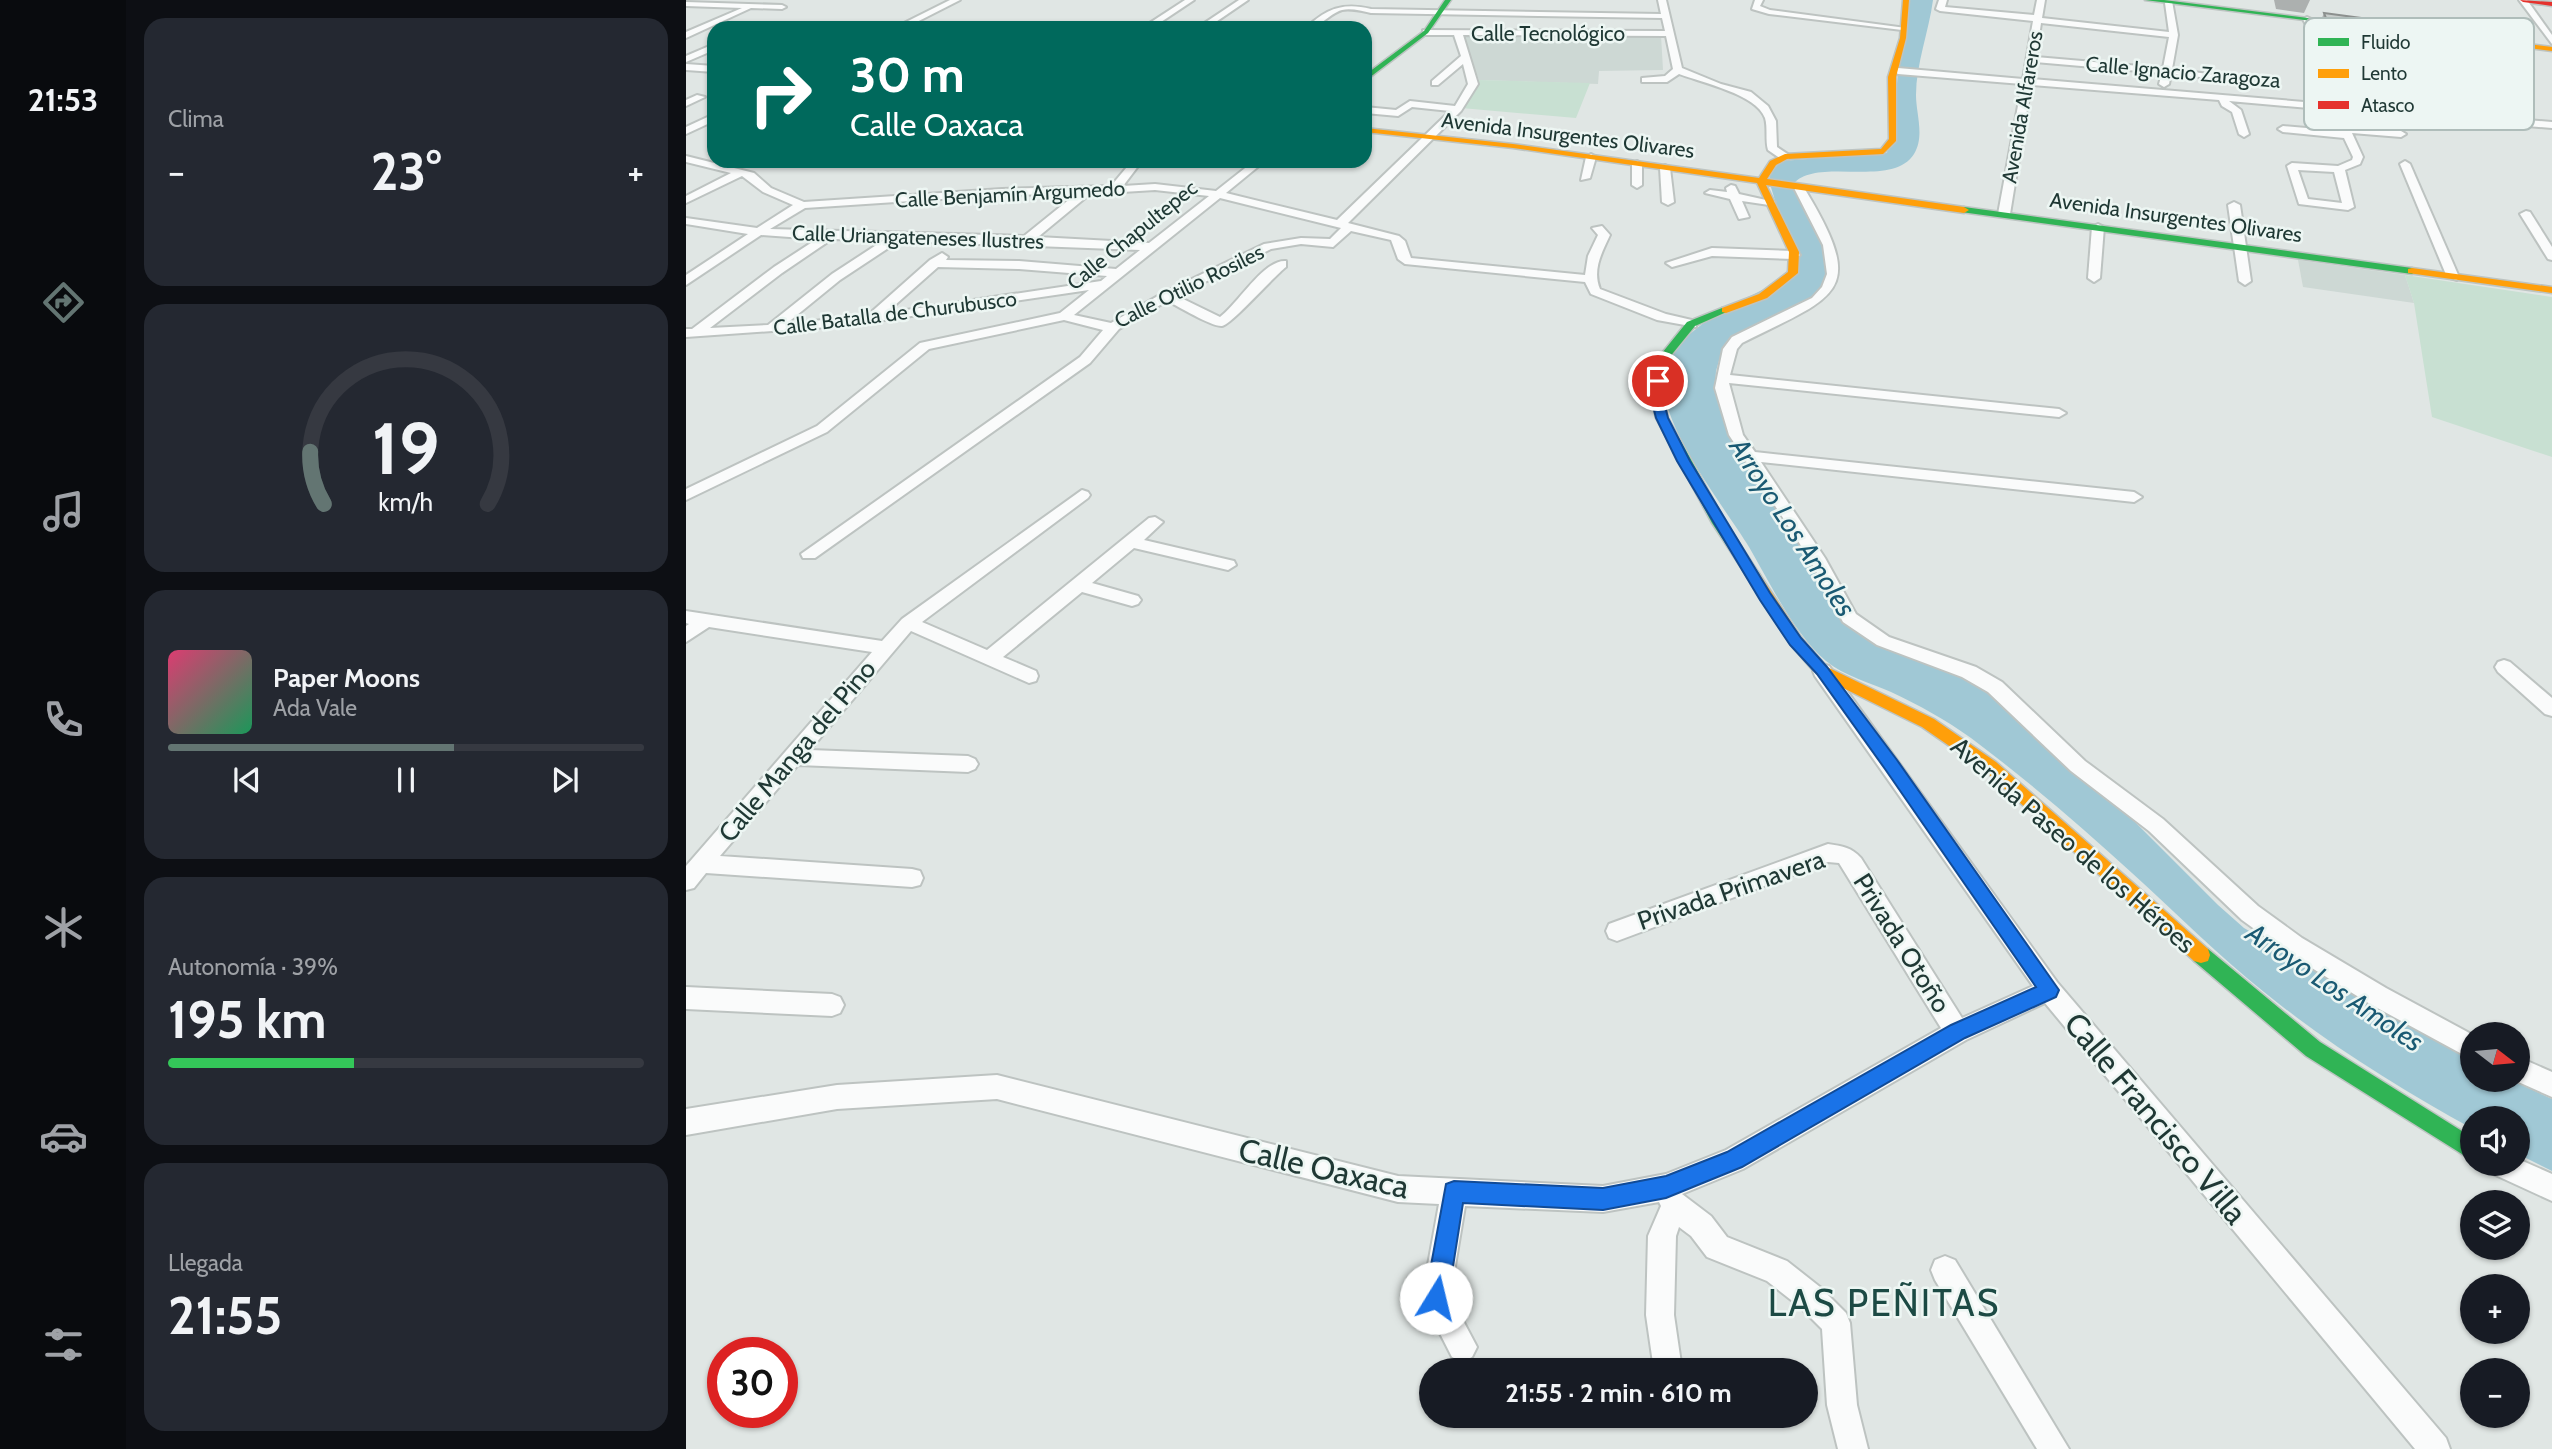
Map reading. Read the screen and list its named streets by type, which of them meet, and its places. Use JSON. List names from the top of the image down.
{
  "streets": {
    "street": [
      "Calle Tecnológico",
      "Calle Ignacio Zaragoza",
      "Avenida Alfareros",
      "Avenida Insurgentes Olivares",
      "Calle Benjamín Argumedo",
      "Calle Chapultepec",
      "Calle Uriangateneses Ilustres",
      "Calle Otilio Rosiles",
      "Calle Batalla de Churubusco",
      "Calle Manga del Pino",
      "Avenida Paseo de los Héroes",
      "Privada Primavera",
      "Privada Otoño",
      "Calle Francisco Villa",
      "Calle Oaxaca"
    ]
  },
  "crossings": [
    ["Calle Ignacio Zaragoza", "Avenida Alfareros"],
    ["Avenida Alfareros", "Avenida Insurgentes Olivares"],
    ["Avenida Insurgentes Olivares", "Calle Otilio Rosiles"],
    ["Calle Benjamín Argumedo", "Calle Chapultepec"],
    ["Calle Benjamín Argumedo", "Calle Otilio Rosiles"],
    ["Calle Chapultepec", "Calle Uriangateneses Ilustres"],
    ["Calle Chapultepec", "Calle Otilio Rosiles"],
    ["Calle Chapultepec", "Calle Batalla de Churubusco"],
    ["Avenida Paseo de los Héroes", "Calle Francisco Villa"],
    ["Privada Primavera", "Privada Otoño"],
    ["Privada Otoño", "Calle Oaxaca"],
    ["Calle Francisco Villa", "Calle Oaxaca"]
  ],
  "districts": ["LAS PEÑITAS"],
  "water": ["Arroyo Los Amoles"],
  "legend": ["Fluido", "Lento", "Atasco"],
  "north": "right",
  "page": {
    "tabs": "21:53",
    "tile": [
      "Clima",
      ["Autonomía · 39%", "195 km"],
      ["Llegada", "21:55"]
    ],
    "turn": ["30 m", "Calle Oaxaca"],
    "heat": ["−", "23°", "+"],
    "song": ["Paper Moons", "Ada Vale"],
    "map_buttons": ["+", "−"],
    "limit": "30",
    "trip": "21:55 · 2 min · 610 m",
    "gauge": ["19", "km/h"]
  }
}
